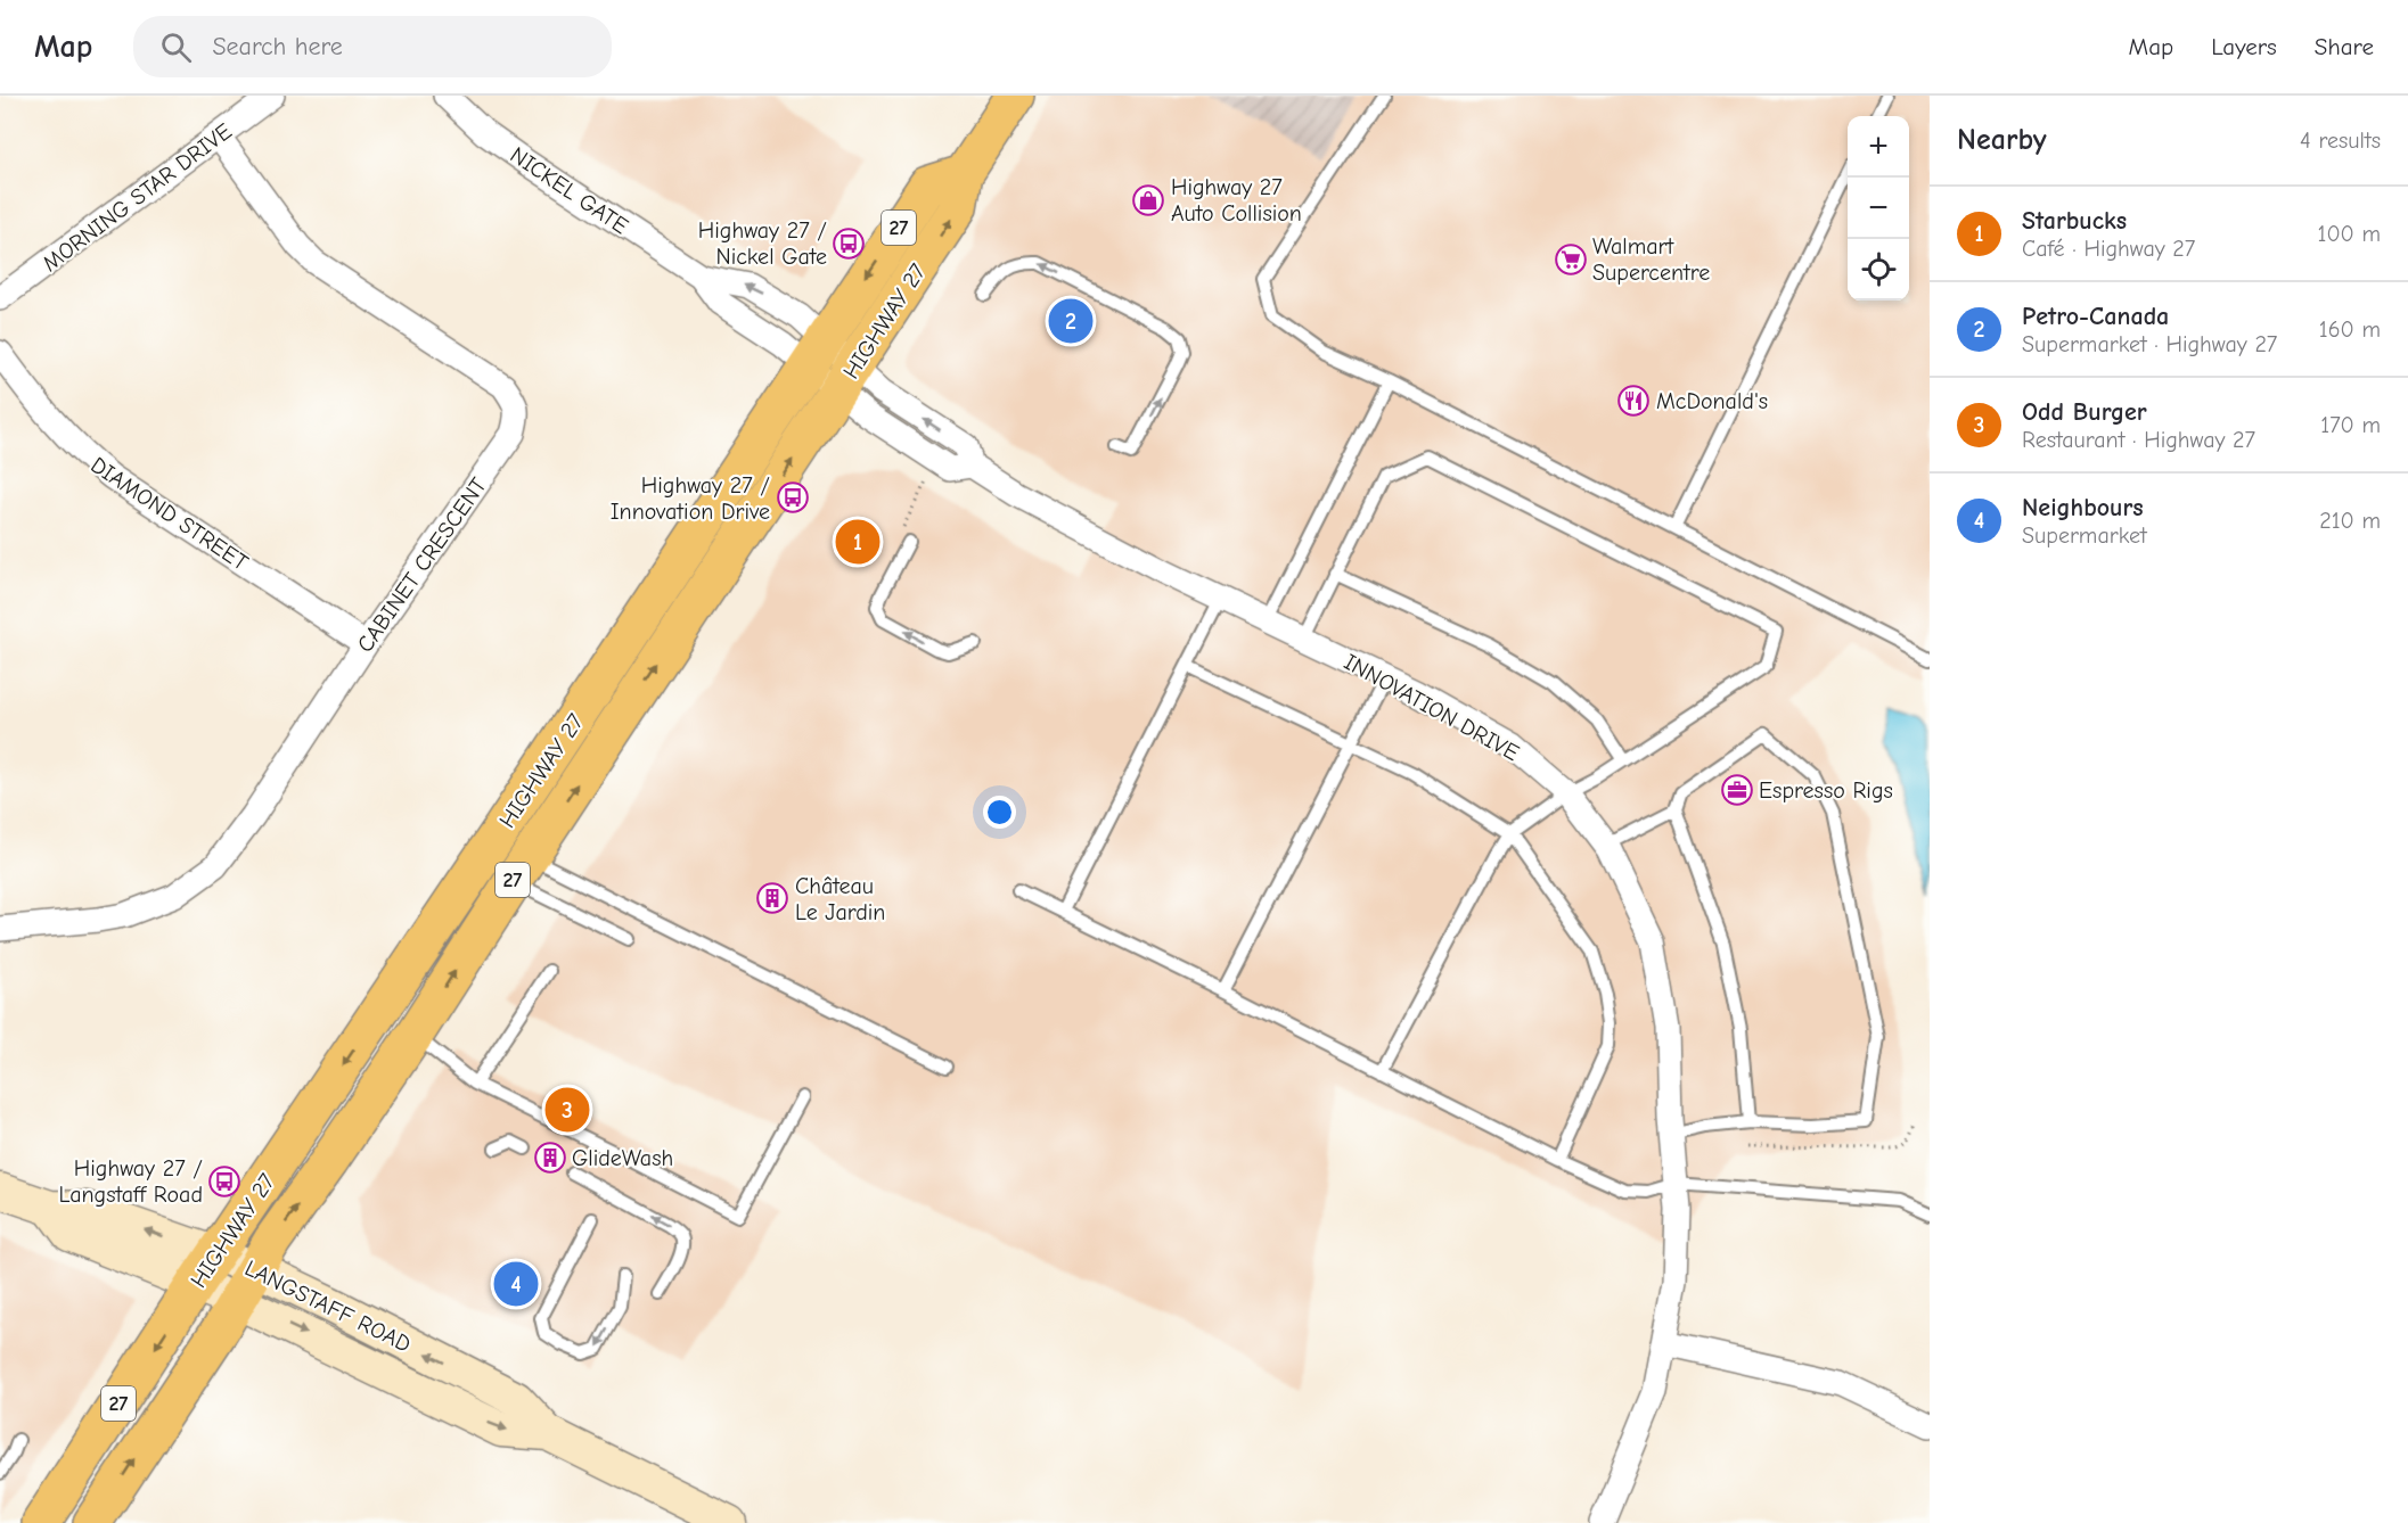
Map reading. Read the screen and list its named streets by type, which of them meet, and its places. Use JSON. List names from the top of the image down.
{
  "streets": {
    "main road": ["27", "HIGHWAY 27", "LANGSTAFF ROAD"],
    "street": [
      "NICKEL GATE",
      "MORNING STAR DRIVE",
      "DIAMOND STREET",
      "CABINET CRESCENT",
      "INNOVATION DRIVE"
    ]
  },
  "crossings": [
    ["NICKEL GATE", "HIGHWAY 27"],
    ["NICKEL GATE", "INNOVATION DRIVE"],
    ["MORNING STAR DRIVE", "CABINET CRESCENT"],
    ["HIGHWAY 27", "INNOVATION DRIVE"],
    ["HIGHWAY 27", "LANGSTAFF ROAD"],
    ["DIAMOND STREET", "CABINET CRESCENT"]
  ],
  "places": {
    "shop": ["Highway 27 Auto Collision"],
    "bus stop": ["Highway 27 / Nickel Gate", "Highway 27 / Innovation Drive", "Highway 27 / Langstaff Road"],
    "supermarket": ["Walmart Supercentre"],
    "restaurant": ["McDonald's"],
    "office": ["Espresso Rigs"],
    "building": ["Château Le Jardin", "GlideWash"]
  },
  "page": {
    "header": "Map",
    "search": "Search here",
    "nav": ["Map", "Layers", "Share"],
    "heading": ["Nearby", "4 results"],
    "map_buttons": ["+", "−"],
    "list": [
      {
        "mark": "1",
        "name": "Starbucks",
        "note": "Café · Highway 27",
        "value": "100 m"
      },
      {
        "mark": "2",
        "name": "Petro-Canada",
        "note": "Supermarket · Highway 27",
        "value": "160 m"
      },
      {
        "mark": "3",
        "name": "Odd Burger",
        "note": "Restaurant · Highway 27",
        "value": "170 m"
      },
      {
        "mark": "4",
        "name": "Neighbours",
        "note": "Supermarket",
        "value": "210 m"
      }
    ],
    "pins": [
      "2",
      "1",
      "3",
      "4"
    ]
  }
}
